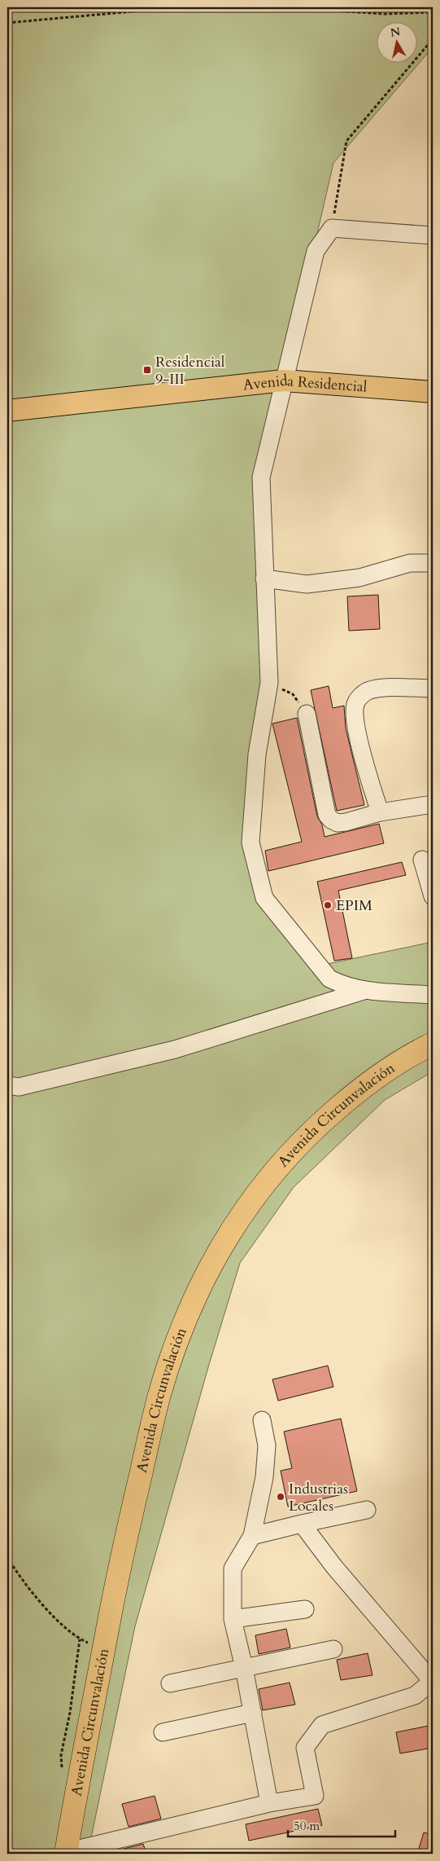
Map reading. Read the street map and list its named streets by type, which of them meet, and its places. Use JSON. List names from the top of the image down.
{
  "streets": {
    "highway": ["Avenida Circunvalación"],
    "main road": ["Avenida Residencial"]
  },
  "places": {
    "transit": ["Residencial 9-III"],
    "other": ["EPIM", "Industrias Locales"]
  },
  "scale_bar": "50 m",
  "north": "top"
}
